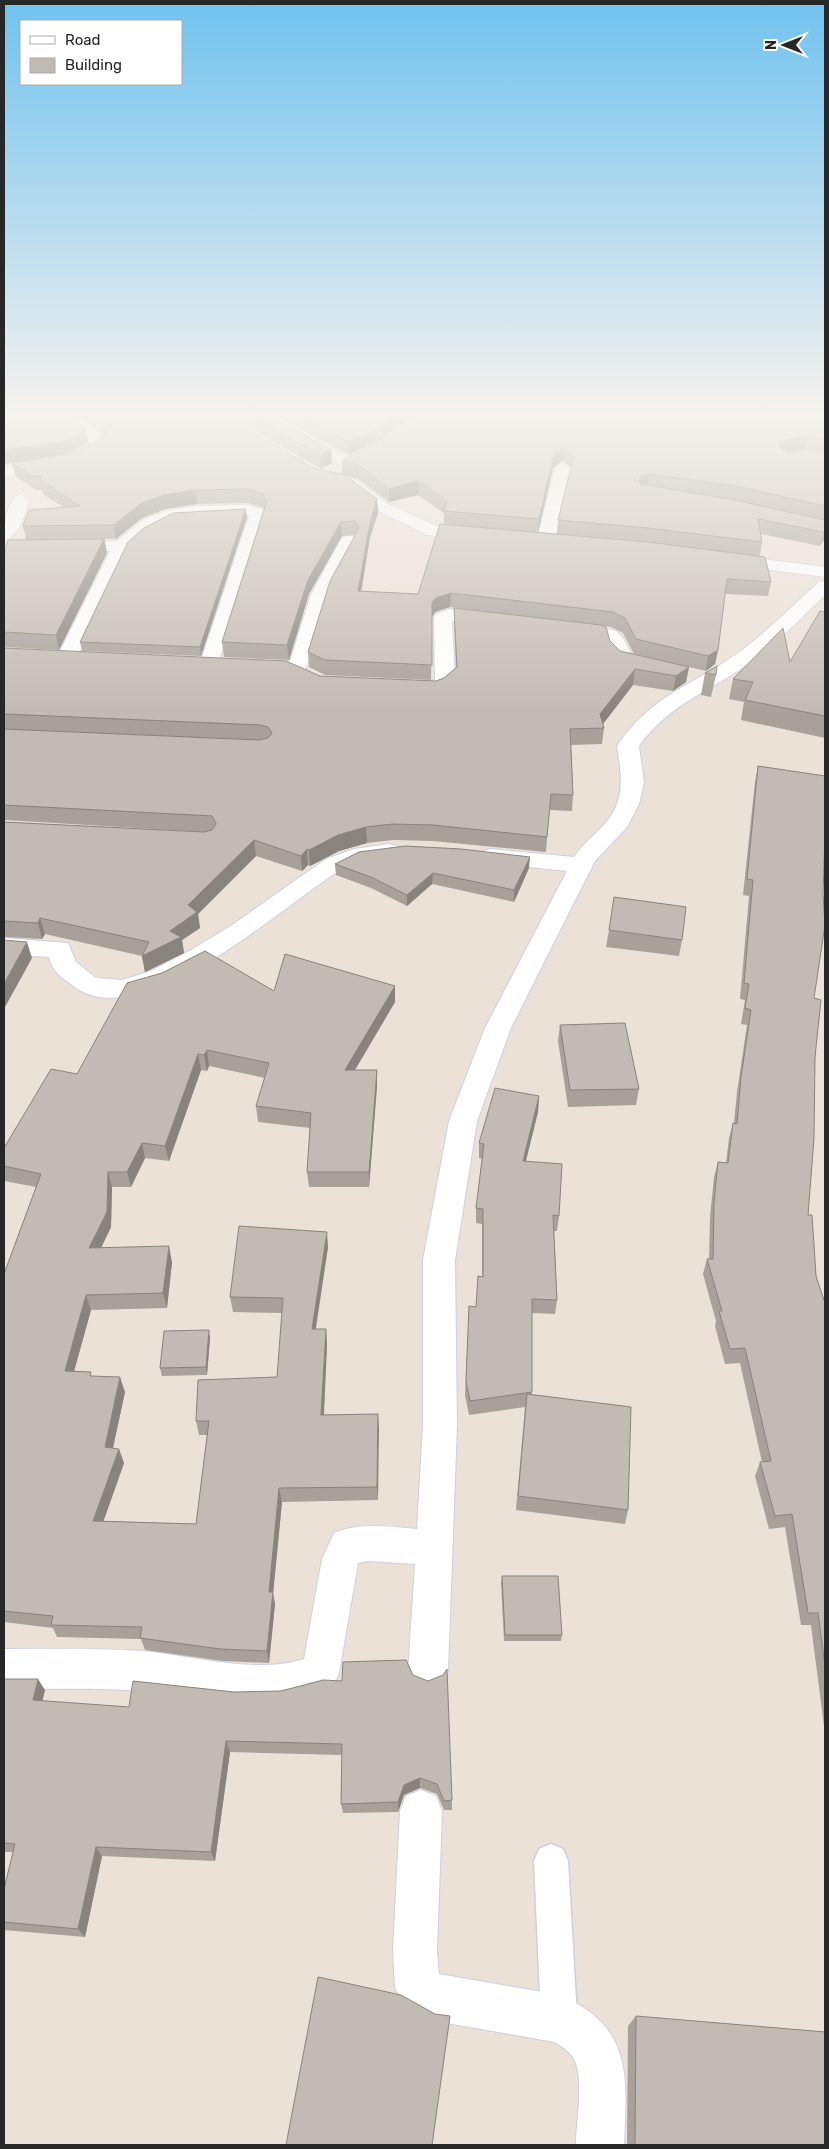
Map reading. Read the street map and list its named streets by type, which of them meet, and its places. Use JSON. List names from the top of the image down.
{
  "legend": ["Road", "Building"],
  "north": "left"
}
